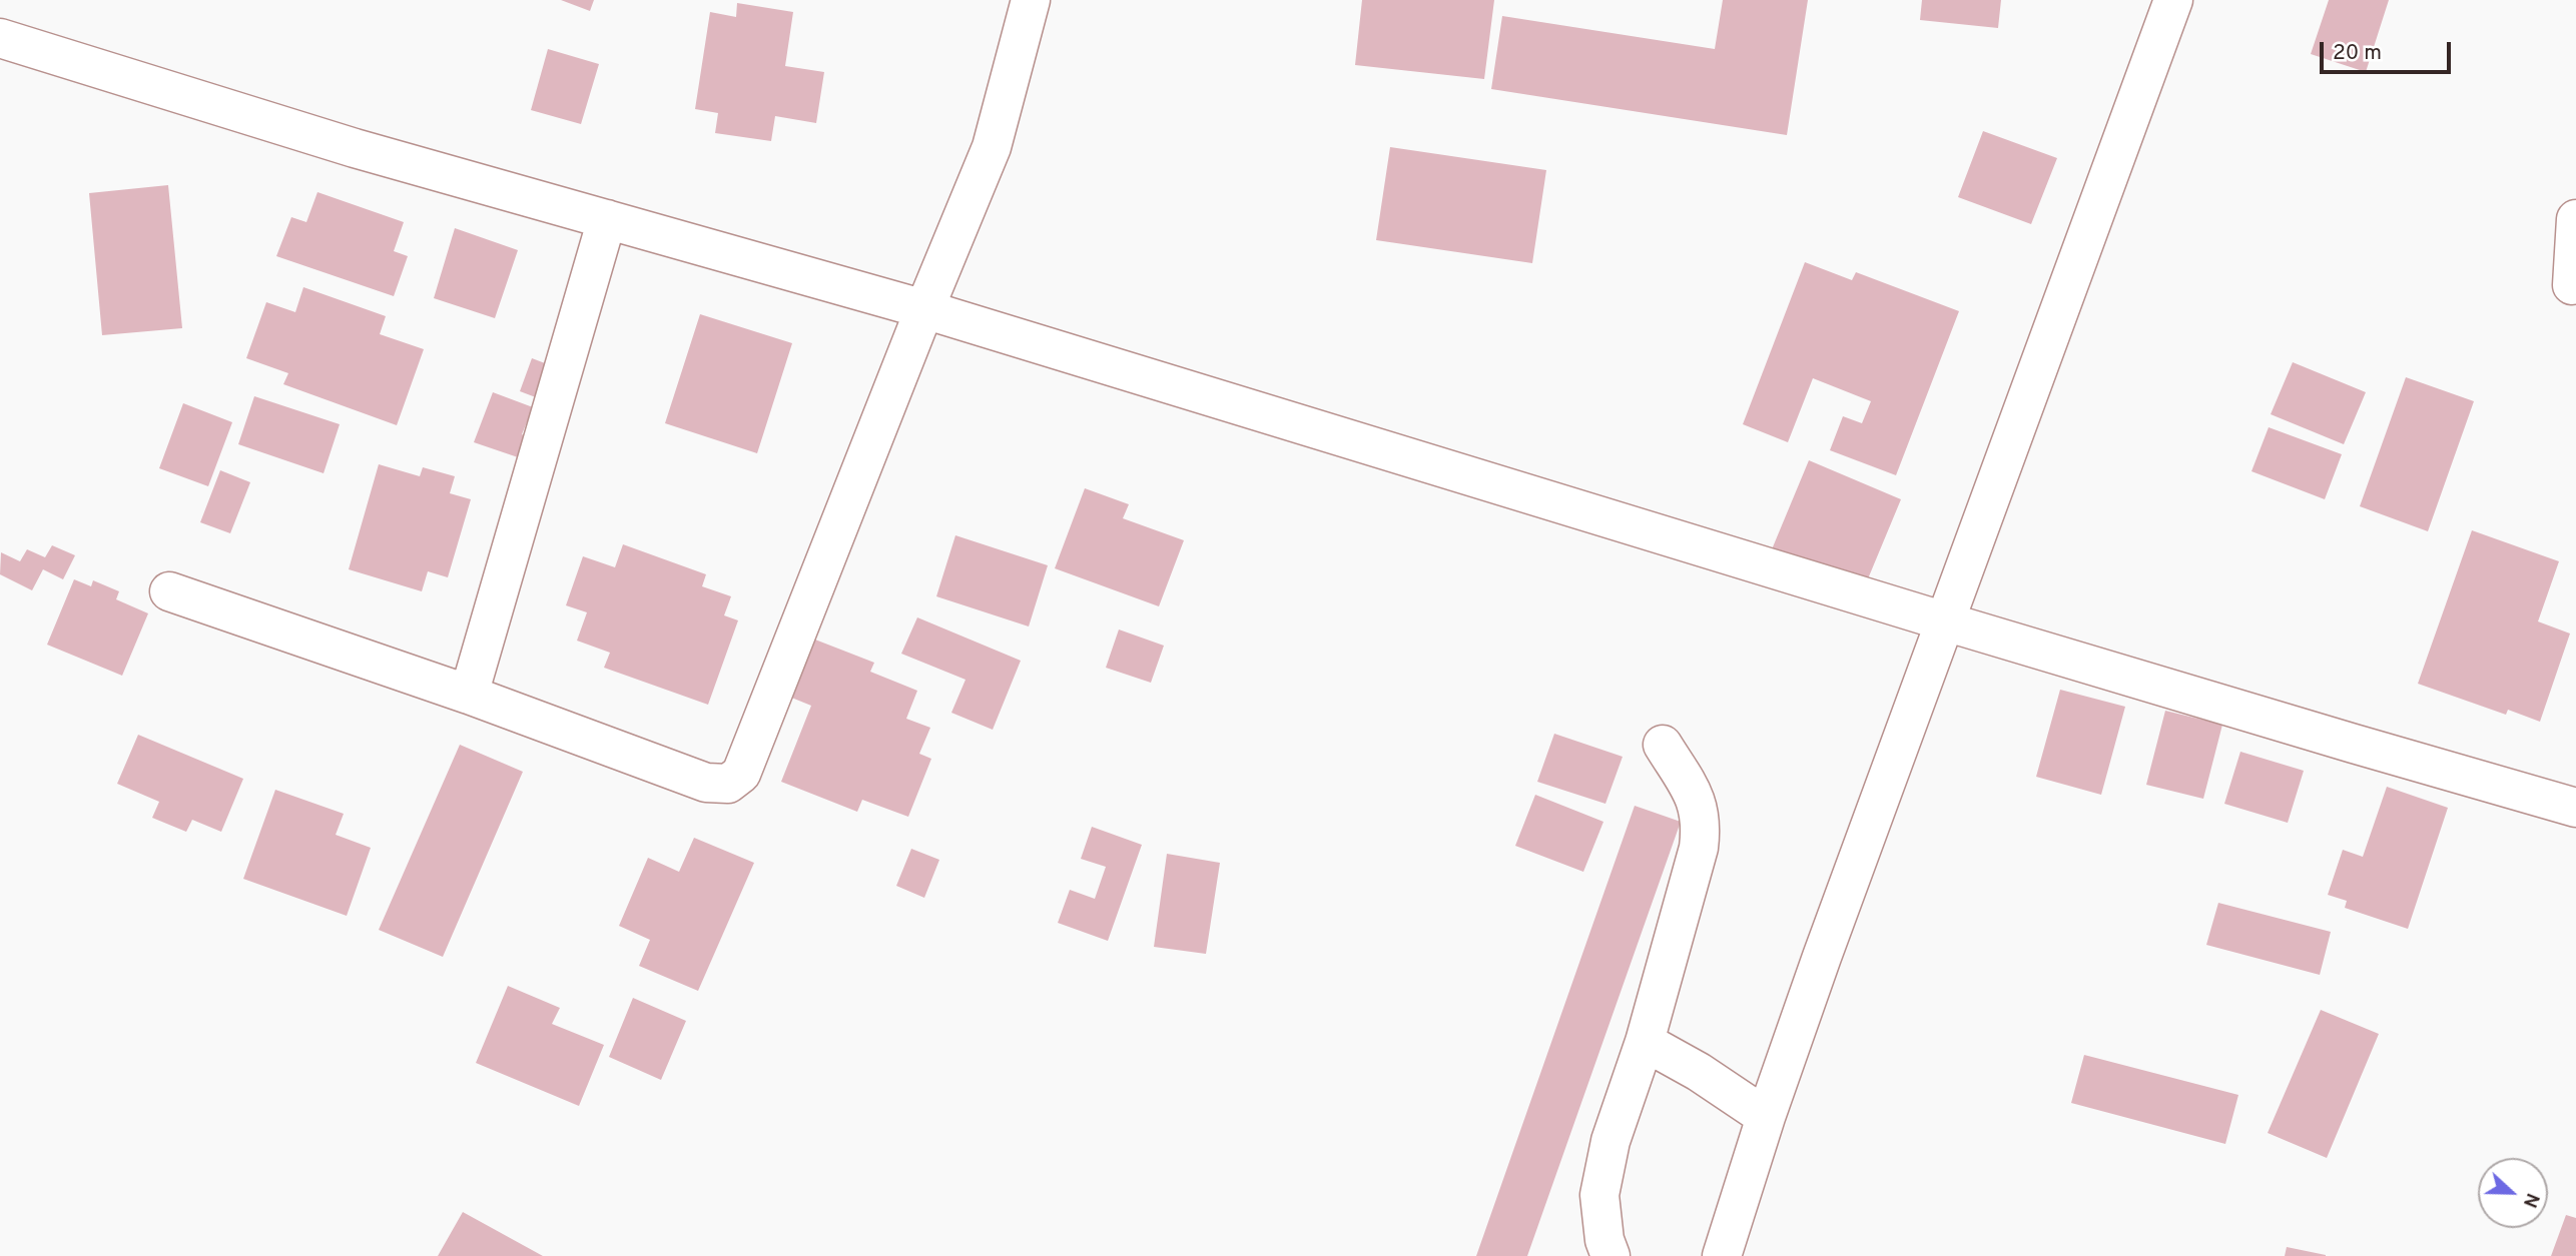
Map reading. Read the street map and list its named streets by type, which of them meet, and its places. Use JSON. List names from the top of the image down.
{
  "scale_bar": "20 m",
  "north": "right"
}
